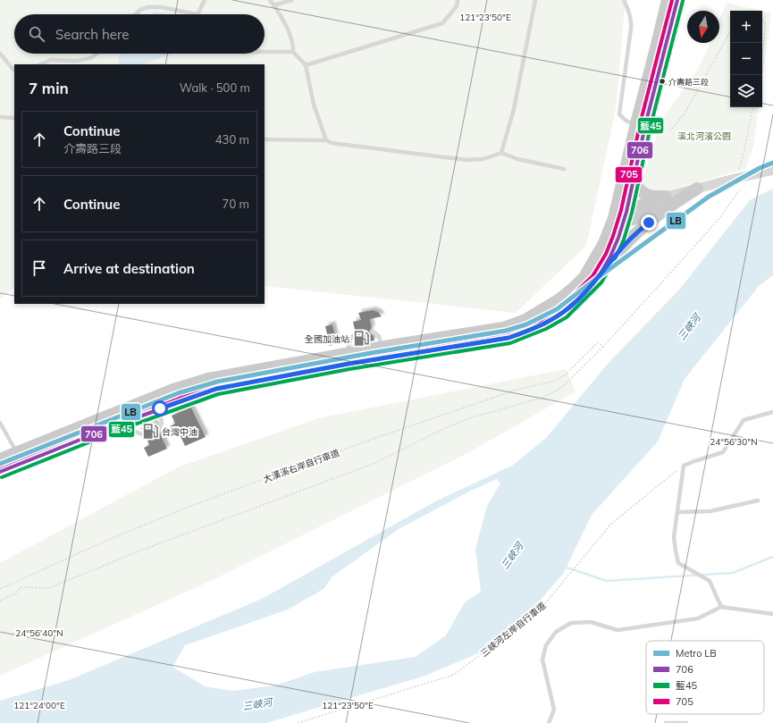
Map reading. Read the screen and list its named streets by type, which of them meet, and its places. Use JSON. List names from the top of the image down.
{
  "streets": {
    "path": ["大漢溪右岸自行車道", "三峽河左岸自行車道"]
  },
  "water": ["三峽河"],
  "parks": ["溪北河濱公園"],
  "places": {
    "other": ["介壽路三段"],
    "fuel station": ["全國加油站", "台灣中油"]
  },
  "lines": [
    "transit line 706",
    "transit line 705",
    "transit line 藍45",
    "metro line LB"
  ],
  "legend": [
    "Metro LB",
    "706",
    "藍45",
    "705"
  ],
  "north": "bottom",
  "page": {
    "map_buttons": ["+", "−"],
    "search": "Search here",
    "heading": ["7 min", "Walk · 500 m"],
    "list": [
      ["Continue", "介壽路三段", "430 m"],
      ["Continue", "70 m"],
      "Arrive at destination"
    ]
  },
  "coordinates": [
    "121°23'50\"E",
    "24°56'30\"N",
    "24°56'40\"N",
    "121°24'00\"E"
  ]
}
